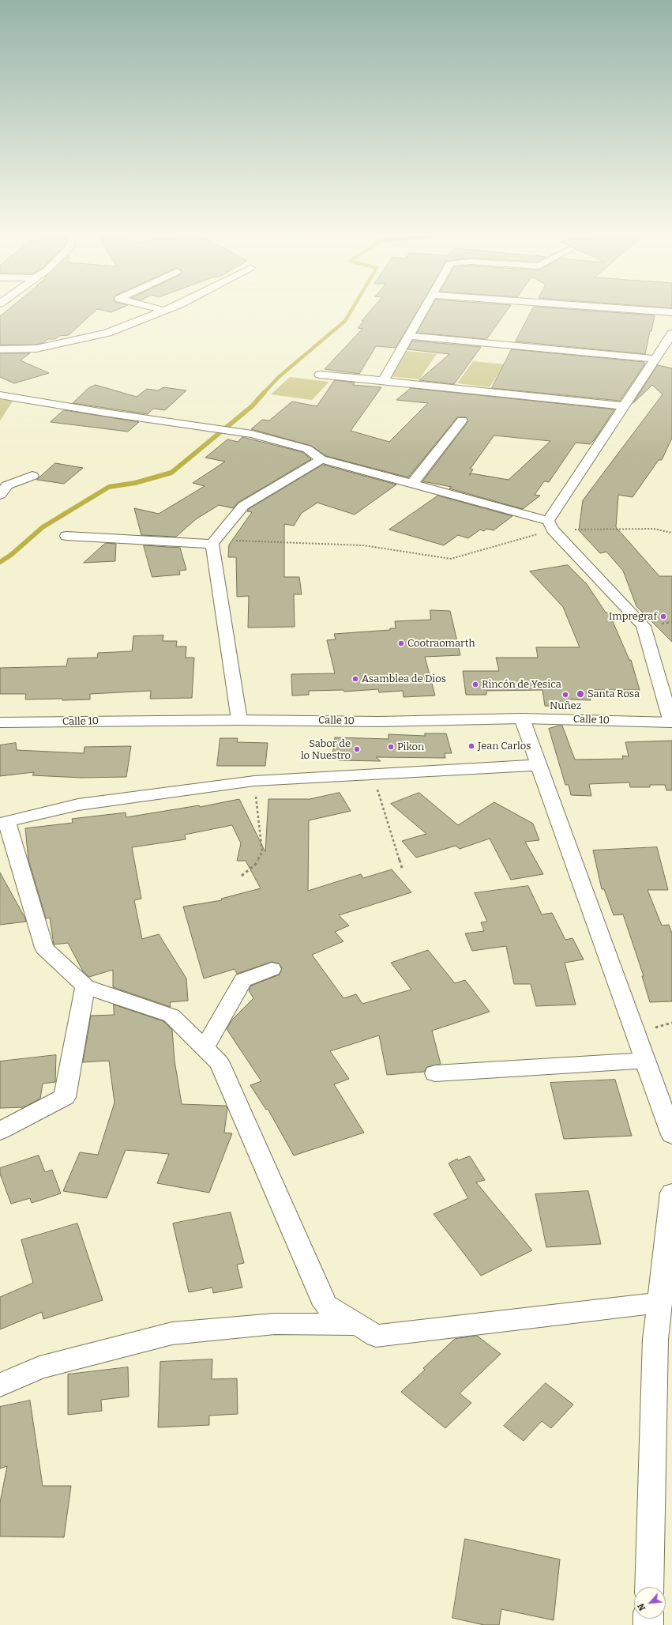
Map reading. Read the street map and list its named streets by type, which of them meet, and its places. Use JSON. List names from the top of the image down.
{
  "streets": {
    "street": ["Calle 10"]
  },
  "places": [
    "Impregraf",
    "Cootraomarth",
    "Asamblea de Dios",
    "Rincón de Yesica",
    "Santa Rosa",
    "Nuñez",
    "Jean Carlos",
    "Pikon",
    "Sabor de lo Nuestro"
  ],
  "north": "bottom left"
}
